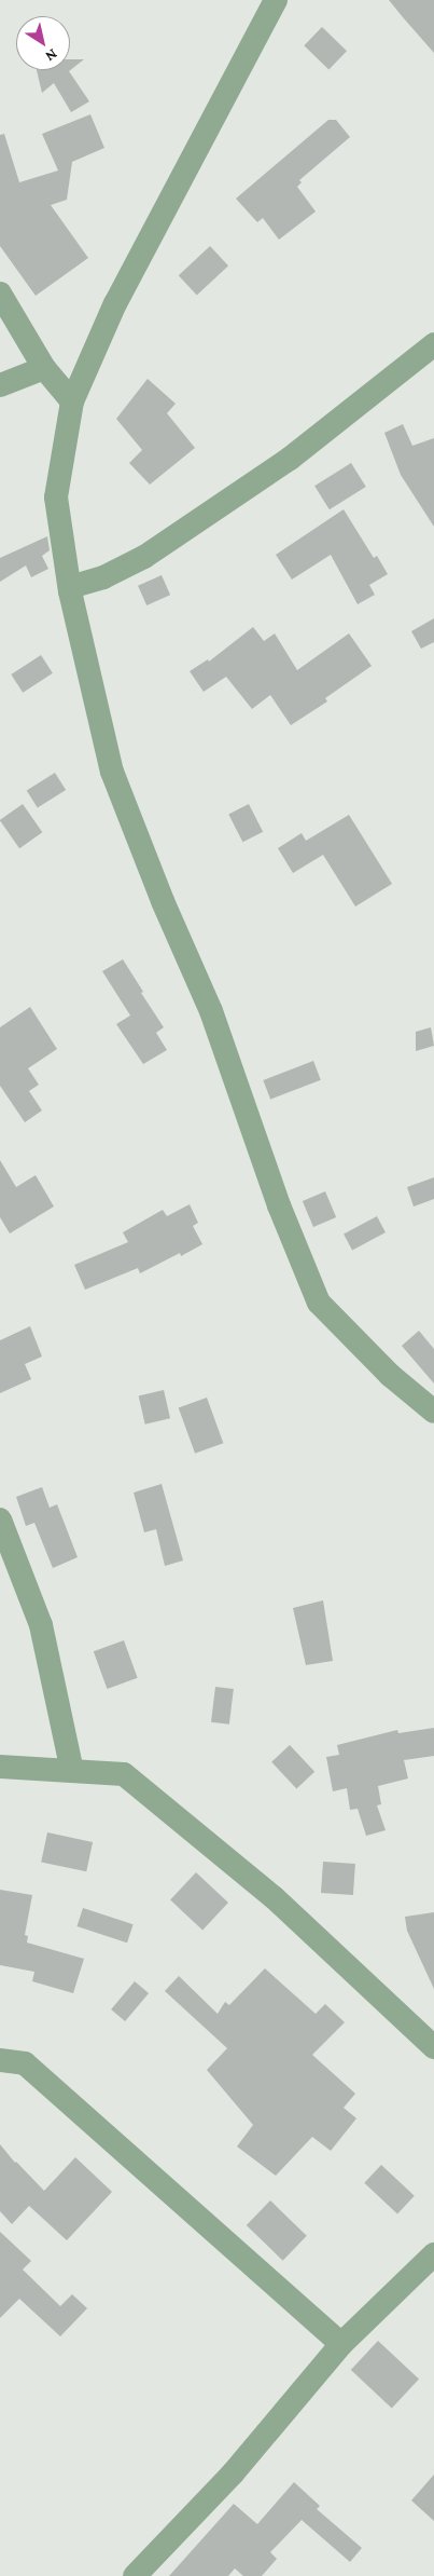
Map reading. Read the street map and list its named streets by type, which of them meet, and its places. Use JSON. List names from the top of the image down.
{
  "north": "bottom right"
}
